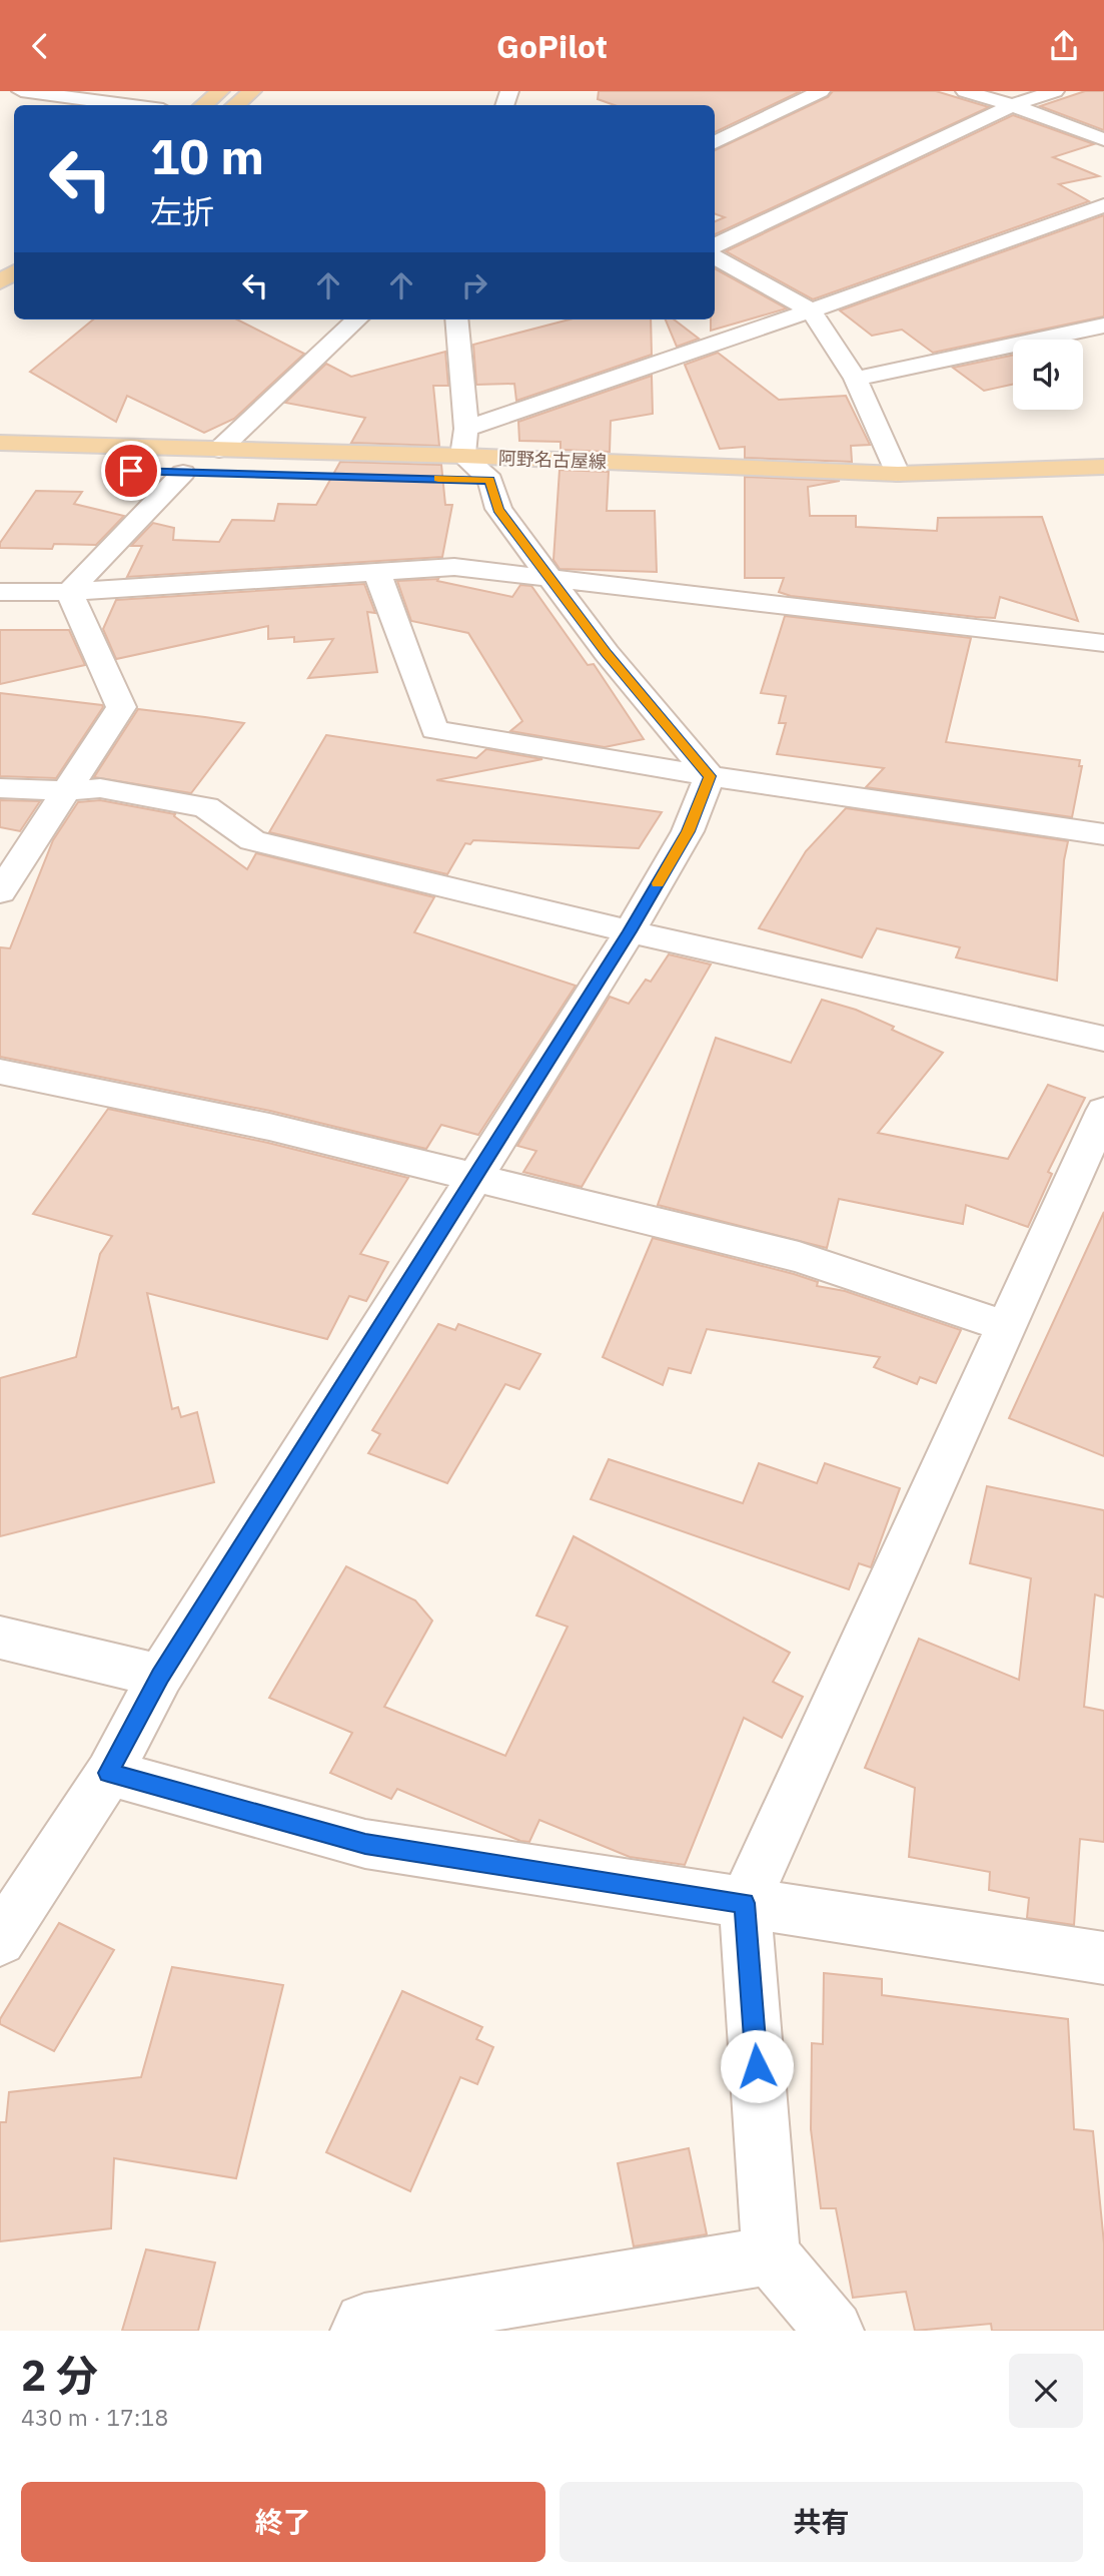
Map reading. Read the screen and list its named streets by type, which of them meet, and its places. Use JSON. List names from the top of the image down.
{
  "streets": {
    "main road": ["阿野名古屋線"]
  },
  "page": {
    "header": "GoPilot",
    "turn": ["10 m", "左折"],
    "heading": ["2 分", "430 m · 17:18"],
    "buttons": ["終了", "共有"]
  }
}
